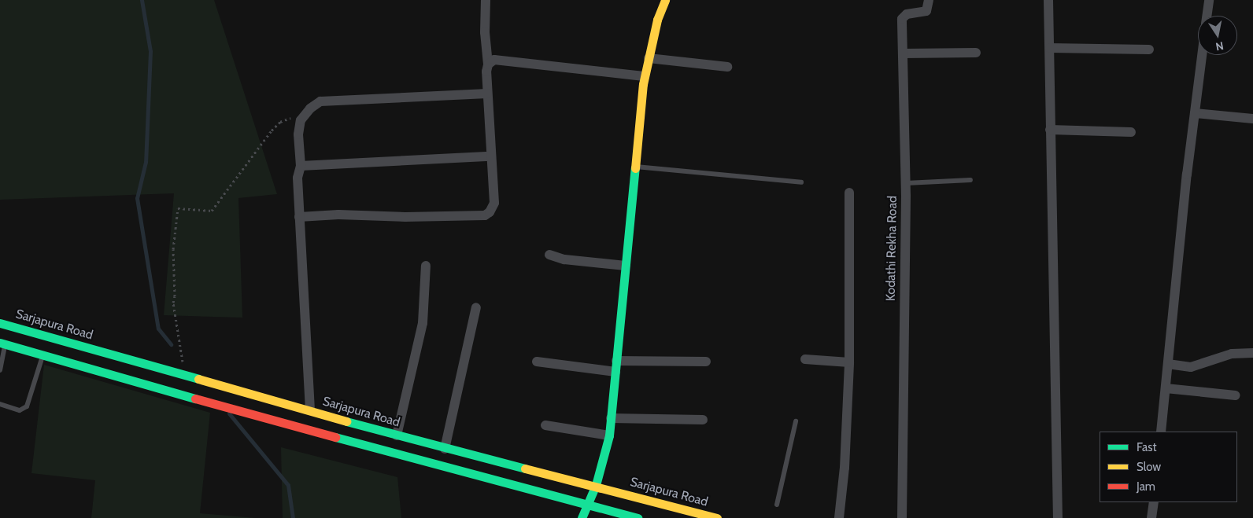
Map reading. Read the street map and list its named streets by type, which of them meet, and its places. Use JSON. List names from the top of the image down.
{
  "streets": {
    "main road": ["Sarjapura Road"],
    "street": ["Kodathi Rekha Road"]
  },
  "legend": ["Fast", "Slow", "Jam"],
  "north": "bottom"
}
